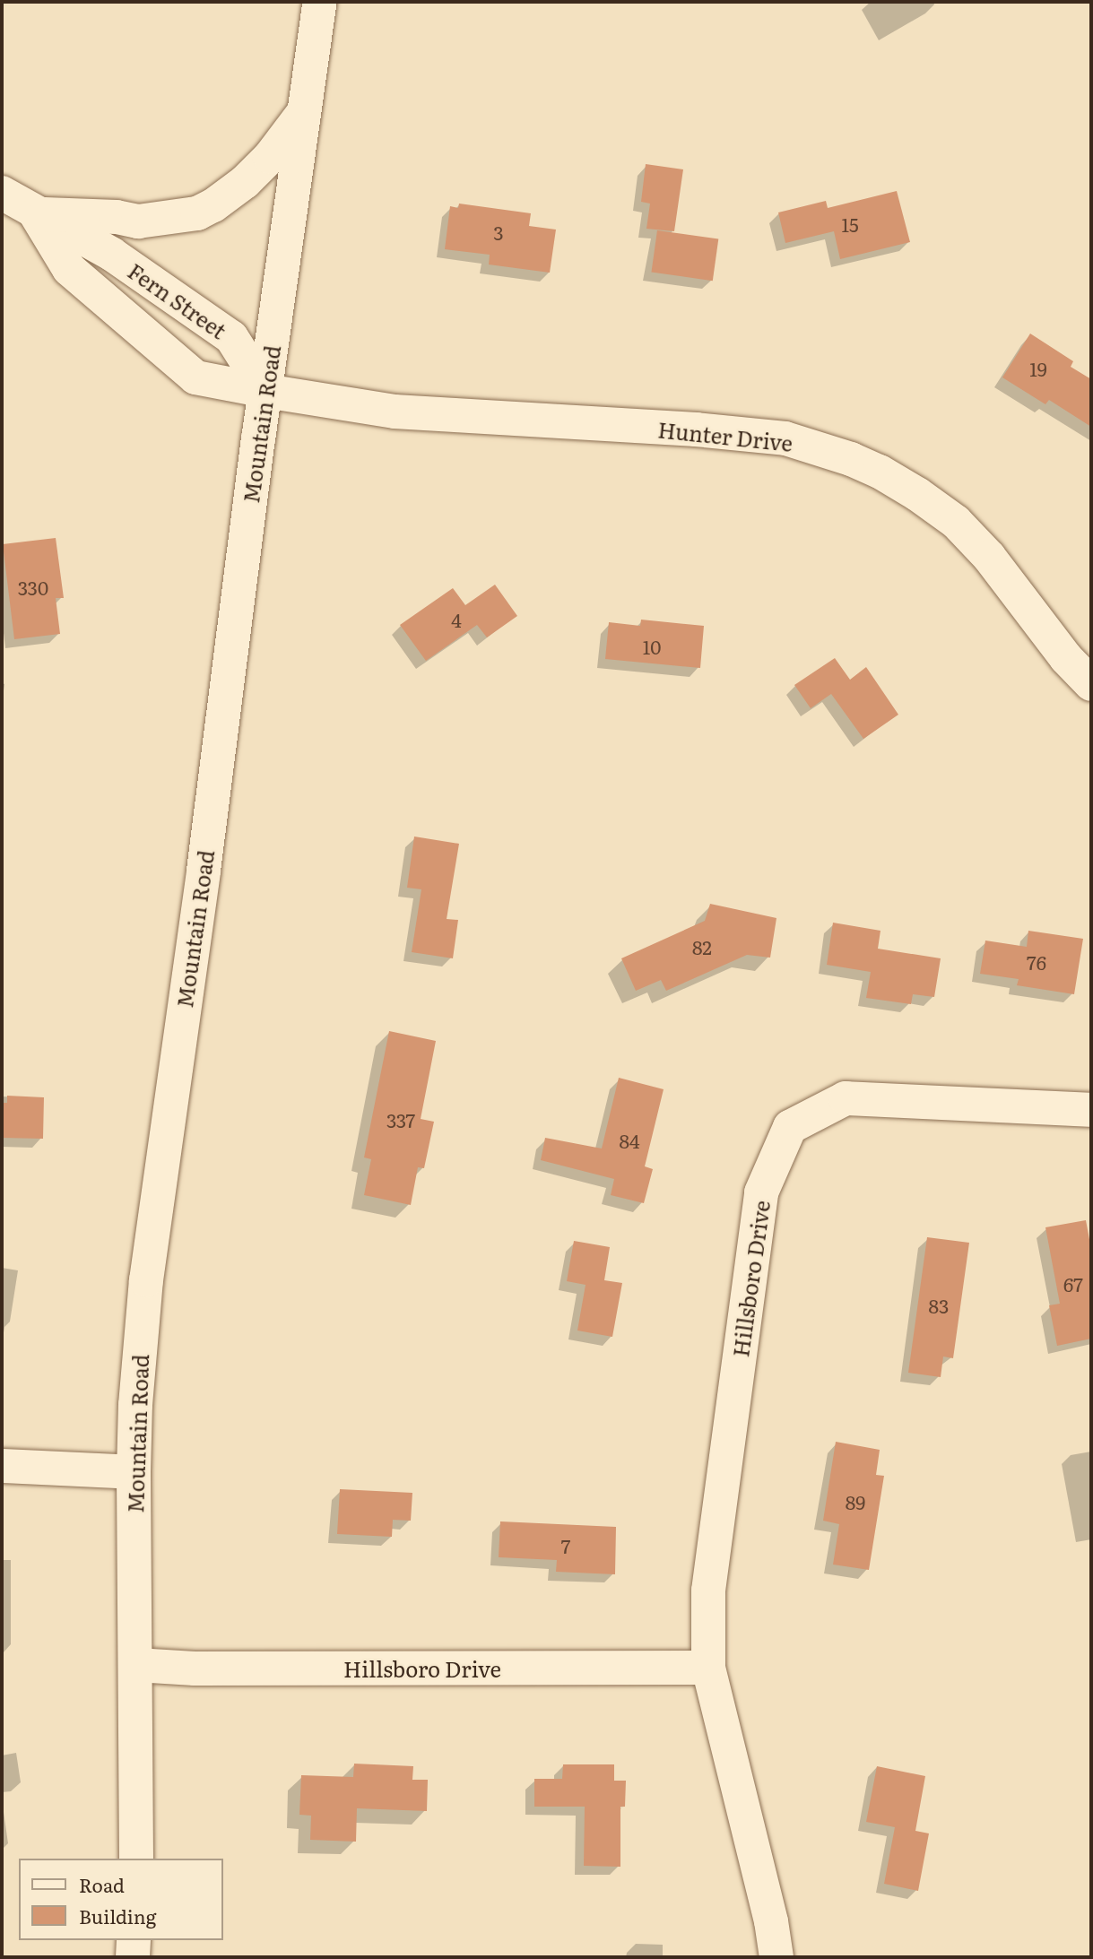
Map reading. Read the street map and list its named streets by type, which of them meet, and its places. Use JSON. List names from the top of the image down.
{
  "streets": {
    "street": [
      "Fern Street",
      "Mountain Road",
      "Hunter Drive",
      "Hillsboro Drive"
    ]
  },
  "crossings": [
    ["Fern Street", "Mountain Road"],
    ["Fern Street", "Hunter Drive"],
    ["Mountain Road", "Hunter Drive"],
    ["Mountain Road", "Hillsboro Drive"]
  ],
  "house_numbers": [
    "15",
    "3",
    "19",
    "330",
    "4",
    "10",
    "82",
    "76",
    "337",
    "84",
    "67",
    "83",
    "89",
    "7"
  ],
  "legend": ["Road", "Building"]
}
